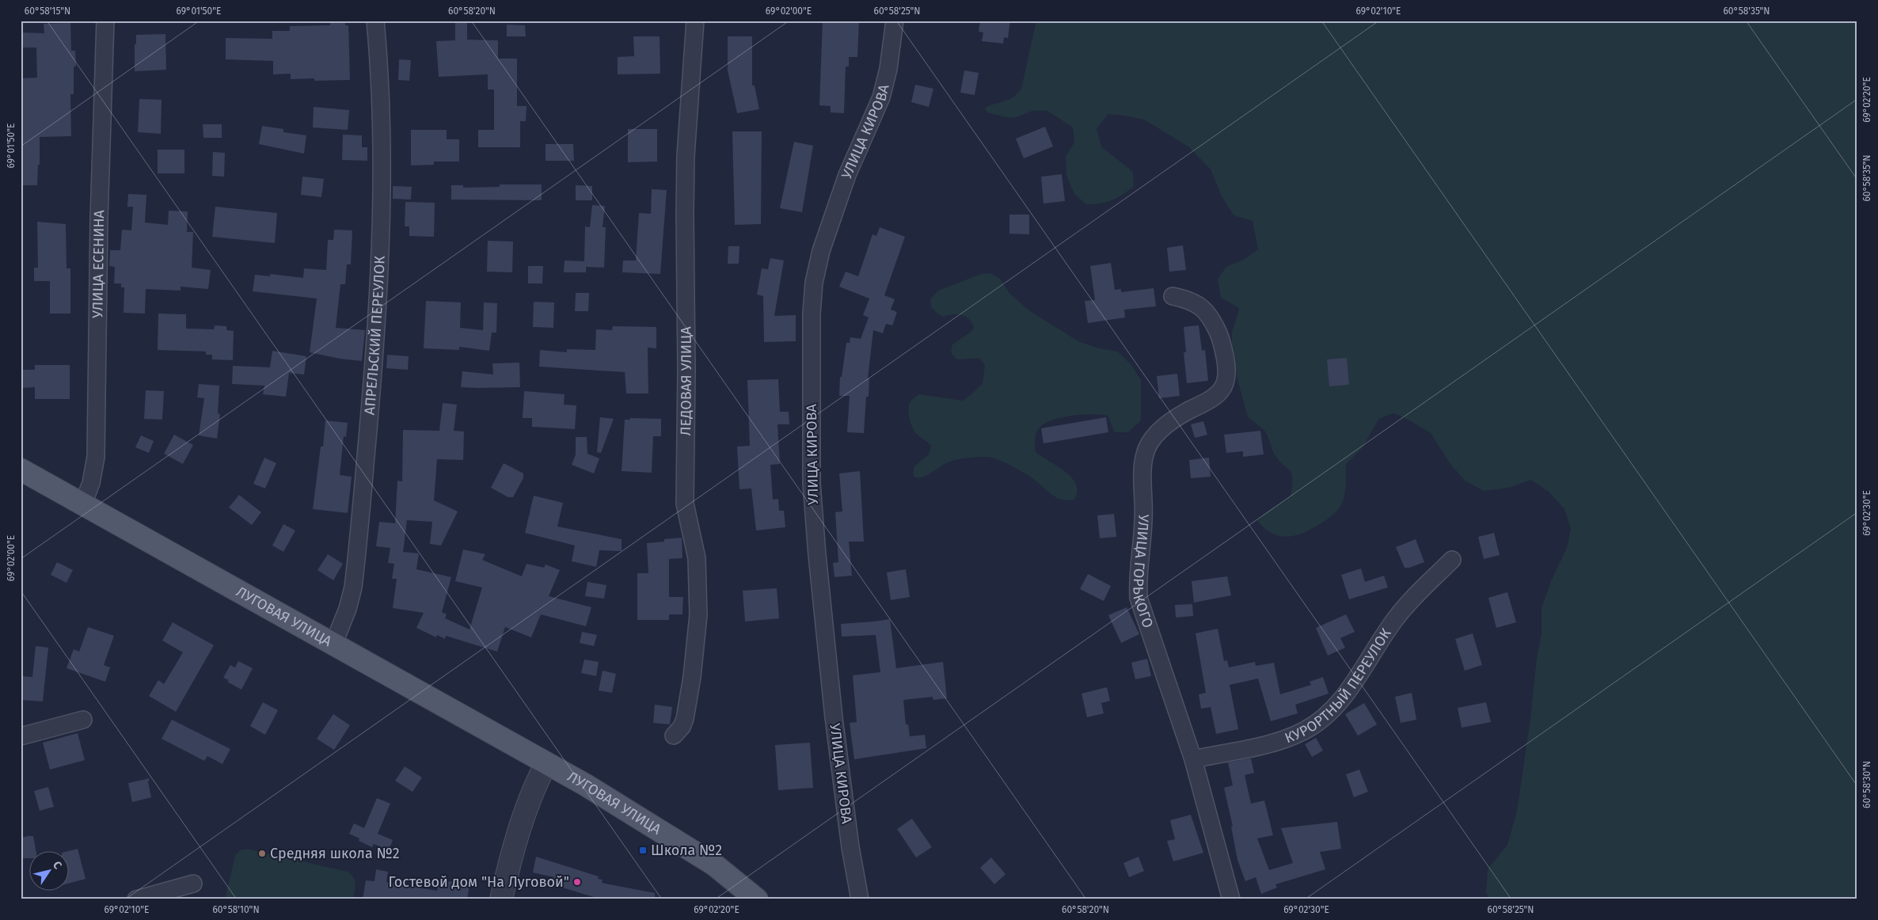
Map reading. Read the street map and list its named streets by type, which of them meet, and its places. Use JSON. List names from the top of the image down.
{
  "streets": {
    "main road": ["ЛУГОВАЯ УЛИЦА"],
    "street": [
      "УЛИЦА КИРОВА",
      "УЛИЦА ЕСЕНИНА",
      "АПРЕЛЬСКИЙ ПЕРЕУЛОК",
      "ЛЕДОВАЯ УЛИЦА",
      "УЛИЦА ГОРЬКОГО",
      "КУРОРТНЫЙ ПЕРЕУЛОК"
    ]
  },
  "crossings": [
    ["УЛИЦА ЕСЕНИНА", "ЛУГОВАЯ УЛИЦА"],
    ["АПРЕЛЬСКИЙ ПЕРЕУЛОК", "ЛУГОВАЯ УЛИЦА"],
    ["УЛИЦА ГОРЬКОГО", "КУРОРТНЫЙ ПЕРЕУЛОК"]
  ],
  "places": {
    "transit": ["Школа №2"],
    "other": ["Средняя школа №2", "Гостевой дом \"На Луговой\""]
  },
  "north": "top right",
  "coordinates": [
    "60°58'15\"N",
    "69°01'50\"E",
    "60°58'20\"N",
    "69°02'00\"E",
    "60°58'25\"N",
    "69°02'10\"E",
    "60°58'35\"N",
    "69°02'20\"E",
    "69°02'30\"E",
    "60°58'30\"N",
    "60°58'10\"N"
  ]
}
